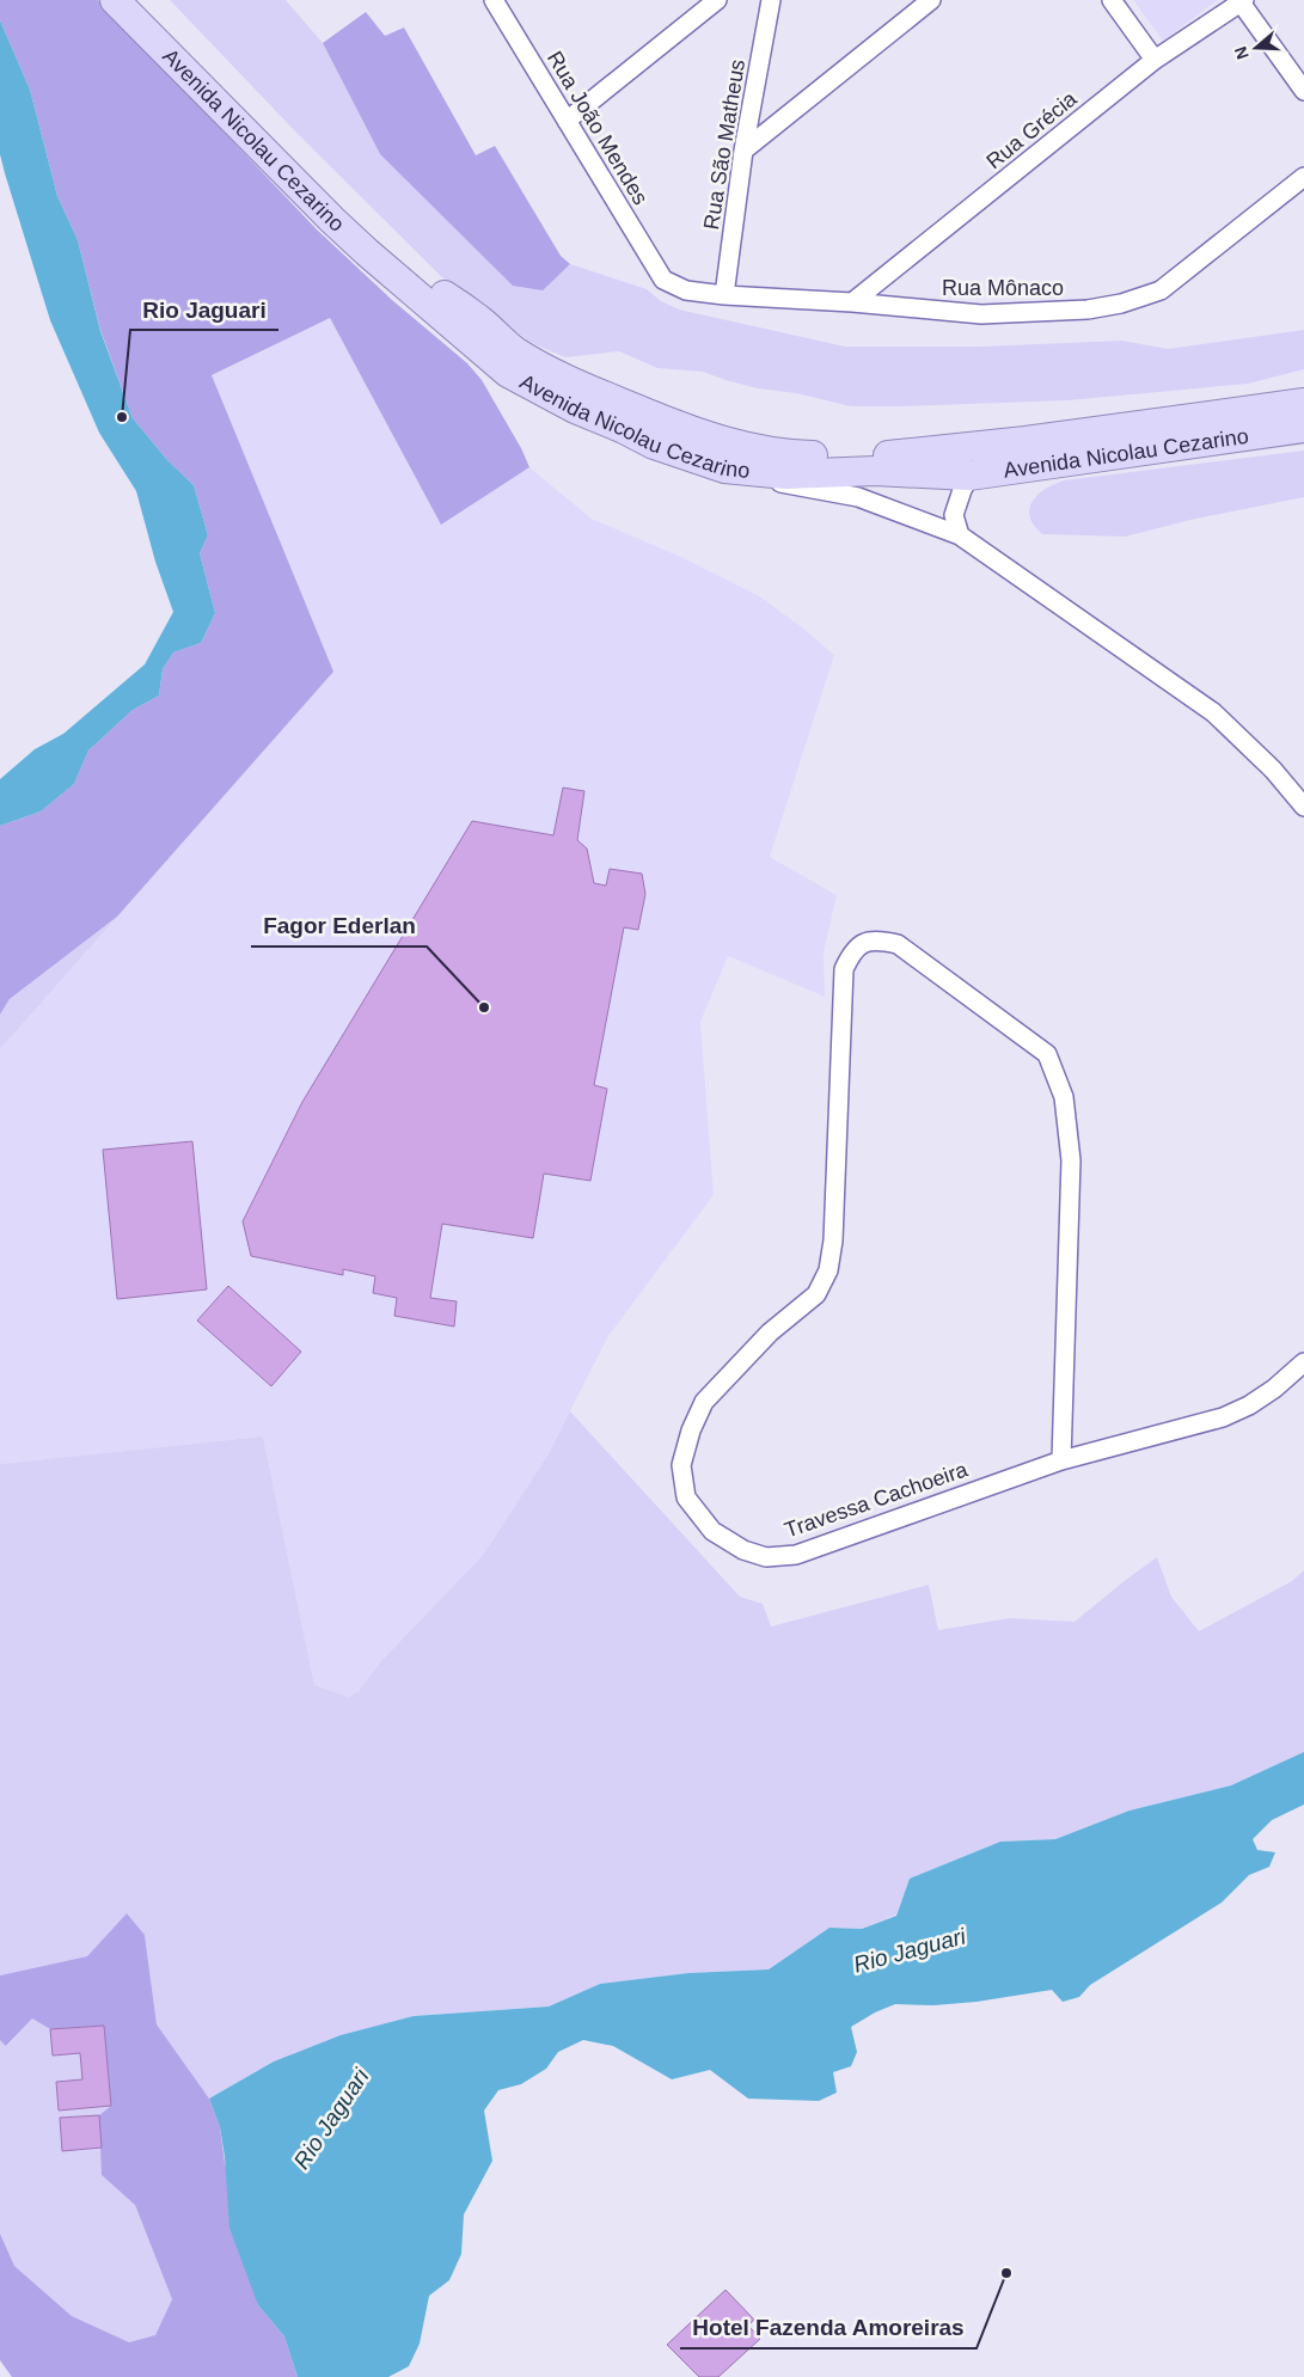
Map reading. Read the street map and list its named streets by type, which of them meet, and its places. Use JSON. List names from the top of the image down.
{
  "streets": {
    "main road": ["Avenida Nicolau Cezarino"],
    "street": [
      "Rua João Mendes",
      "Rua Grécia",
      "Rua São Matheus",
      "Rua Mônaco",
      "Travessa Cachoeira"
    ]
  },
  "crossings": [
    ["Rua João Mendes", "Rua Mônaco"],
    ["Rua Grécia", "Rua Mônaco"],
    ["Rua São Matheus", "Rua Mônaco"]
  ],
  "water": ["Rio Jaguari"],
  "places": ["Rio Jaguari", "Fagor Ederlan", "Hotel Fazenda Amoreiras"],
  "north": "left"
}
